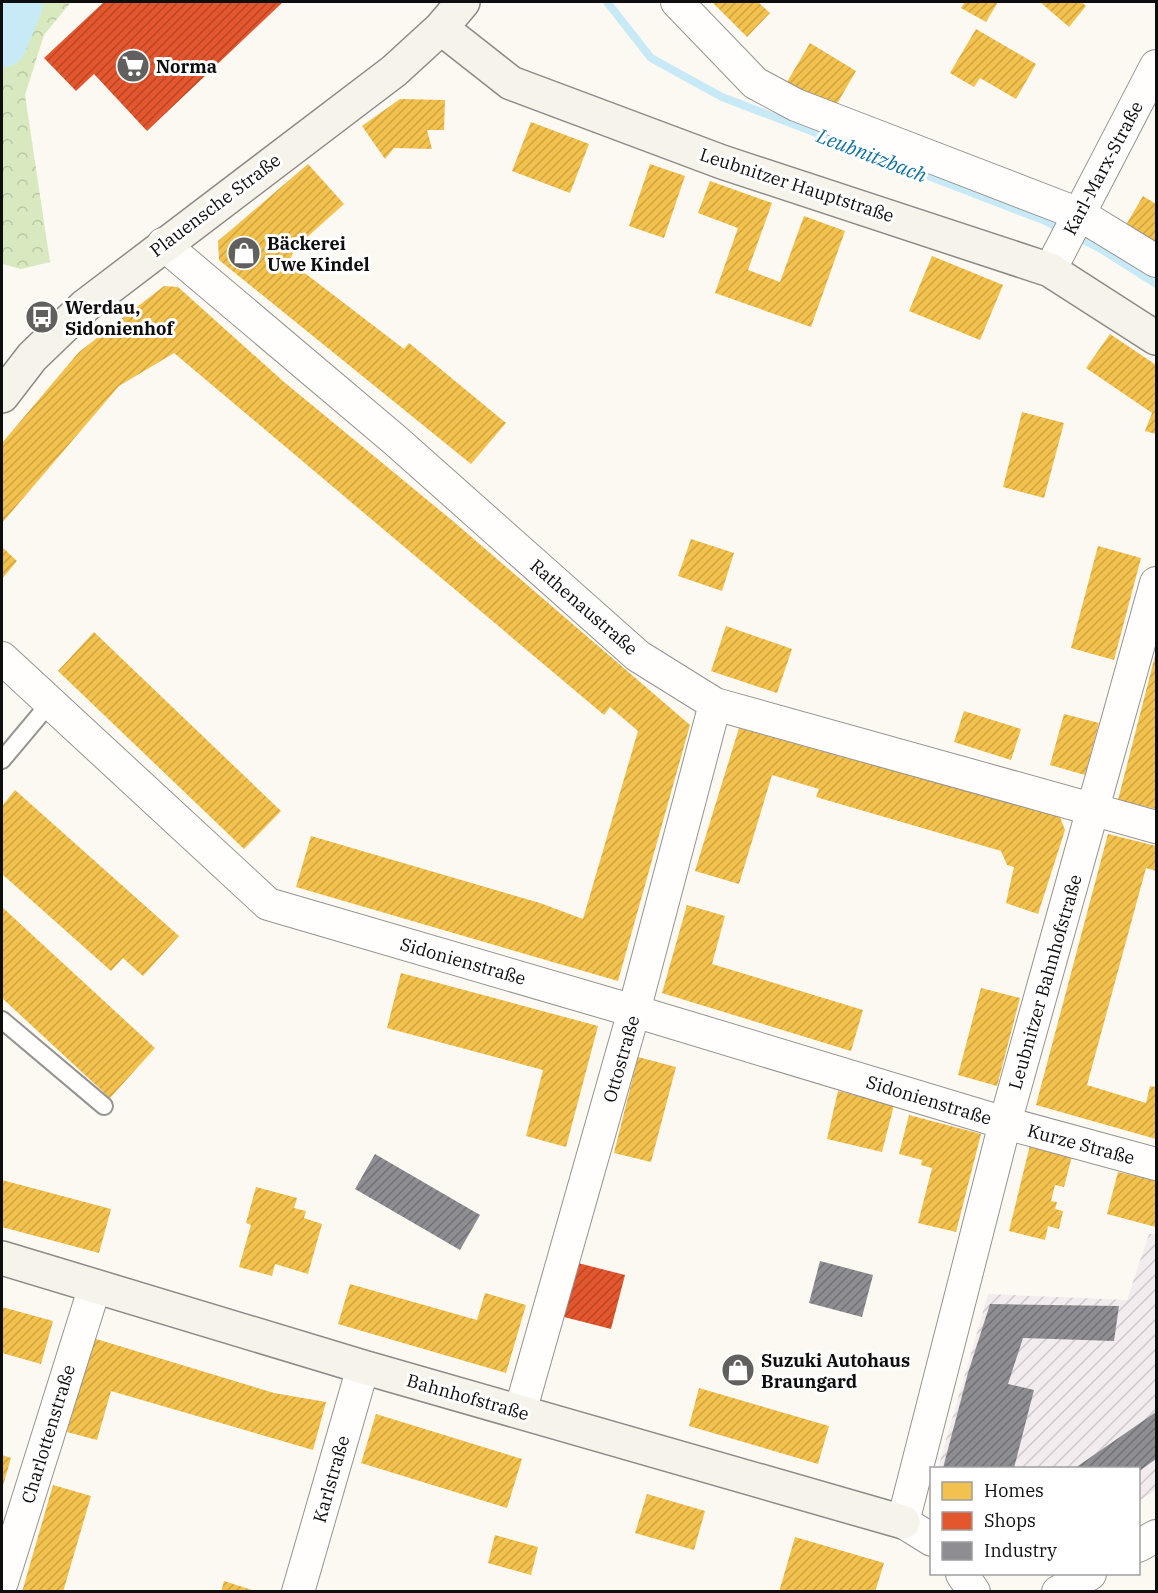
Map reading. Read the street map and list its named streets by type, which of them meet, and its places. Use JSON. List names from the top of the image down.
{
  "streets": {
    "street": [
      "Karl-Marx-Straße",
      "Leubnitzer Hauptstraße",
      "Plauensche Straße",
      "Rathenaustraße",
      "Sidonienstraße",
      "Leubnitzer Bahnhofstraße",
      "Ottostraße",
      "Kurze Straße",
      "Bahnhofstraße",
      "Charlottenstraße",
      "Karlstraße"
    ]
  },
  "crossings": [
    ["Karl-Marx-Straße", "Leubnitzer Hauptstraße"],
    ["Leubnitzer Hauptstraße", "Plauensche Straße"],
    ["Plauensche Straße", "Rathenaustraße"],
    ["Rathenaustraße", "Leubnitzer Bahnhofstraße"],
    ["Rathenaustraße", "Ottostraße"],
    ["Sidonienstraße", "Leubnitzer Bahnhofstraße"],
    ["Sidonienstraße", "Ottostraße"],
    ["Sidonienstraße", "Kurze Straße"],
    ["Leubnitzer Bahnhofstraße", "Kurze Straße"],
    ["Leubnitzer Bahnhofstraße", "Bahnhofstraße"],
    ["Ottostraße", "Bahnhofstraße"],
    ["Bahnhofstraße", "Charlottenstraße"],
    ["Bahnhofstraße", "Karlstraße"]
  ],
  "water": ["Leubnitzbach"],
  "places": {
    "supermarket": ["Norma"],
    "shop": ["Bäckerei Uwe Kindel", "Suzuki Autohaus Braungard"],
    "bus stop": ["Werdau, Sidonienhof"]
  },
  "legend": ["Homes", "Shops", "Industry"]
}
